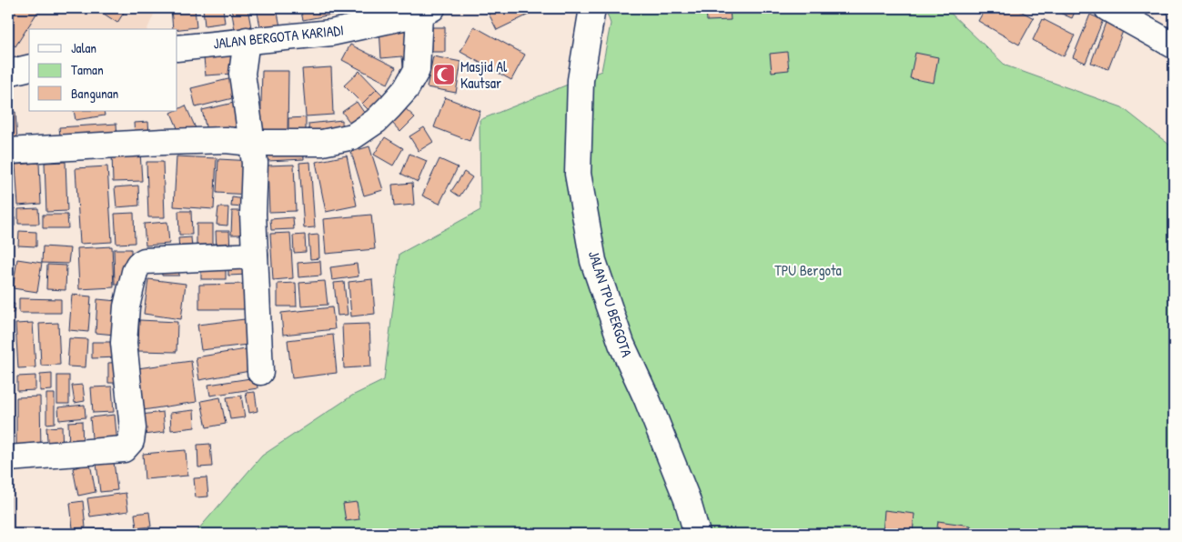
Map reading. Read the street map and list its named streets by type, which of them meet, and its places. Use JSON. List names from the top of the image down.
{
  "streets": {
    "street": ["JALAN BERGOTA KARIADI", "JALAN TPU BERGOTA"]
  },
  "parks": ["TPU Bergota"],
  "places": {
    "mosque": ["Masjid Al Kautsar"]
  },
  "legend": ["Jalan", "Taman", "Bangunan"]
}
